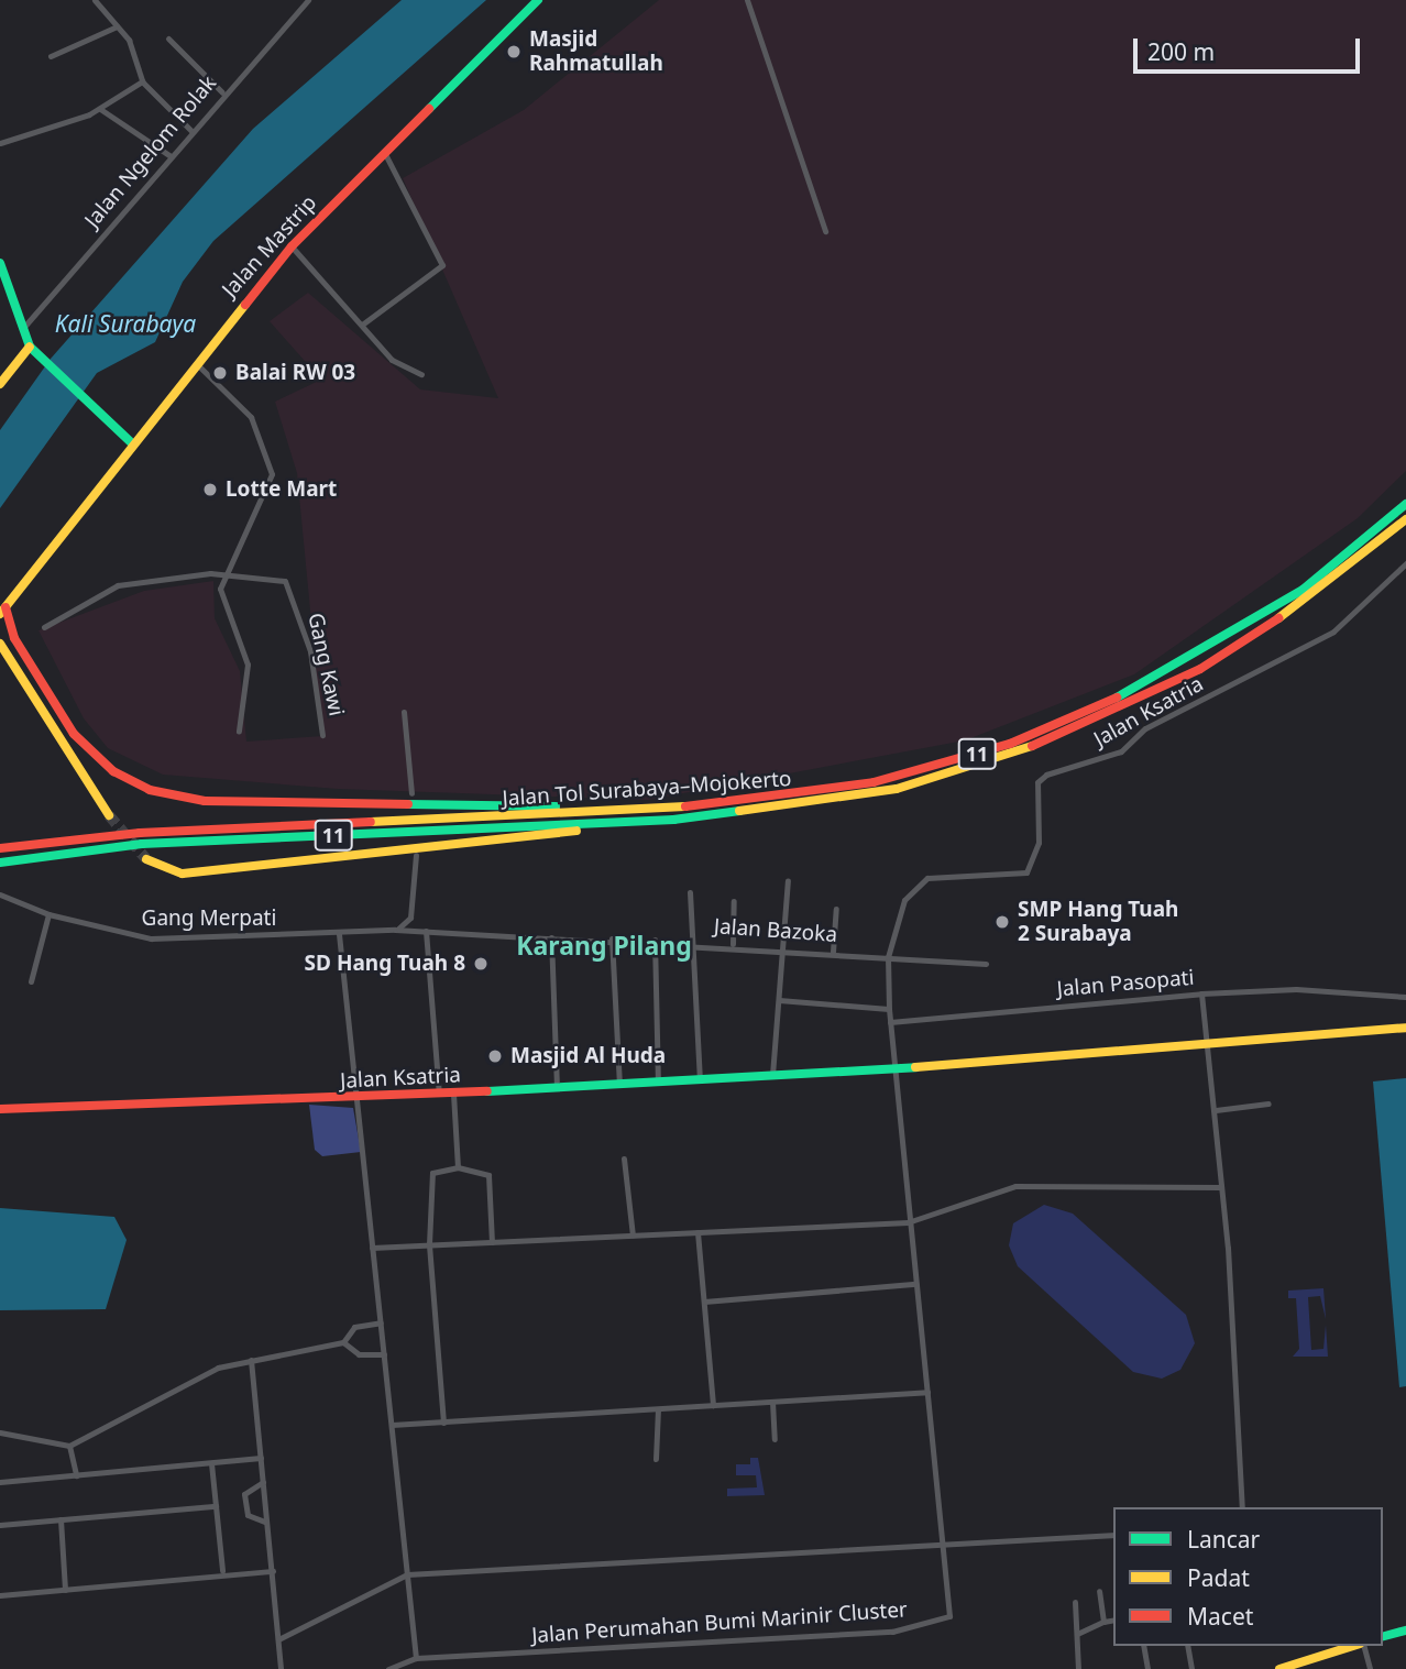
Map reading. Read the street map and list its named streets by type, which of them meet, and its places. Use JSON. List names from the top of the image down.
{
  "streets": {
    "main road": [
      "Jalan Mastrip",
      "Jalan Ksatria",
      "11",
      "Jalan Tol Surabaya–Mojokerto"
    ],
    "street": [
      "Jalan Ngelom Rolak",
      "Gang Kawi",
      "Gang Merpati",
      "Jalan Bazoka",
      "Jalan Pasopati",
      "Jalan Perumahan Bumi Marinir Cluster"
    ]
  },
  "crossings": [
    ["Jalan Ksatria", "Jalan Bazoka"],
    ["Jalan Ksatria", "Jalan Pasopati"],
    ["Jalan Ksatria", "Jalan Perumahan Bumi Marinir Cluster"],
    ["Gang Merpati", "Jalan Bazoka"]
  ],
  "districts": ["Karang Pilang"],
  "water": ["Kali Surabaya"],
  "places": [
    "Masjid Rahmatullah",
    "Balai RW 03",
    "Lotte Mart",
    "SMP Hang Tuah 2 Surabaya",
    "SD Hang Tuah 8",
    "Masjid Al Huda"
  ],
  "legend": ["Lancar", "Padat", "Macet"],
  "scale_bar": "200 m"
}
